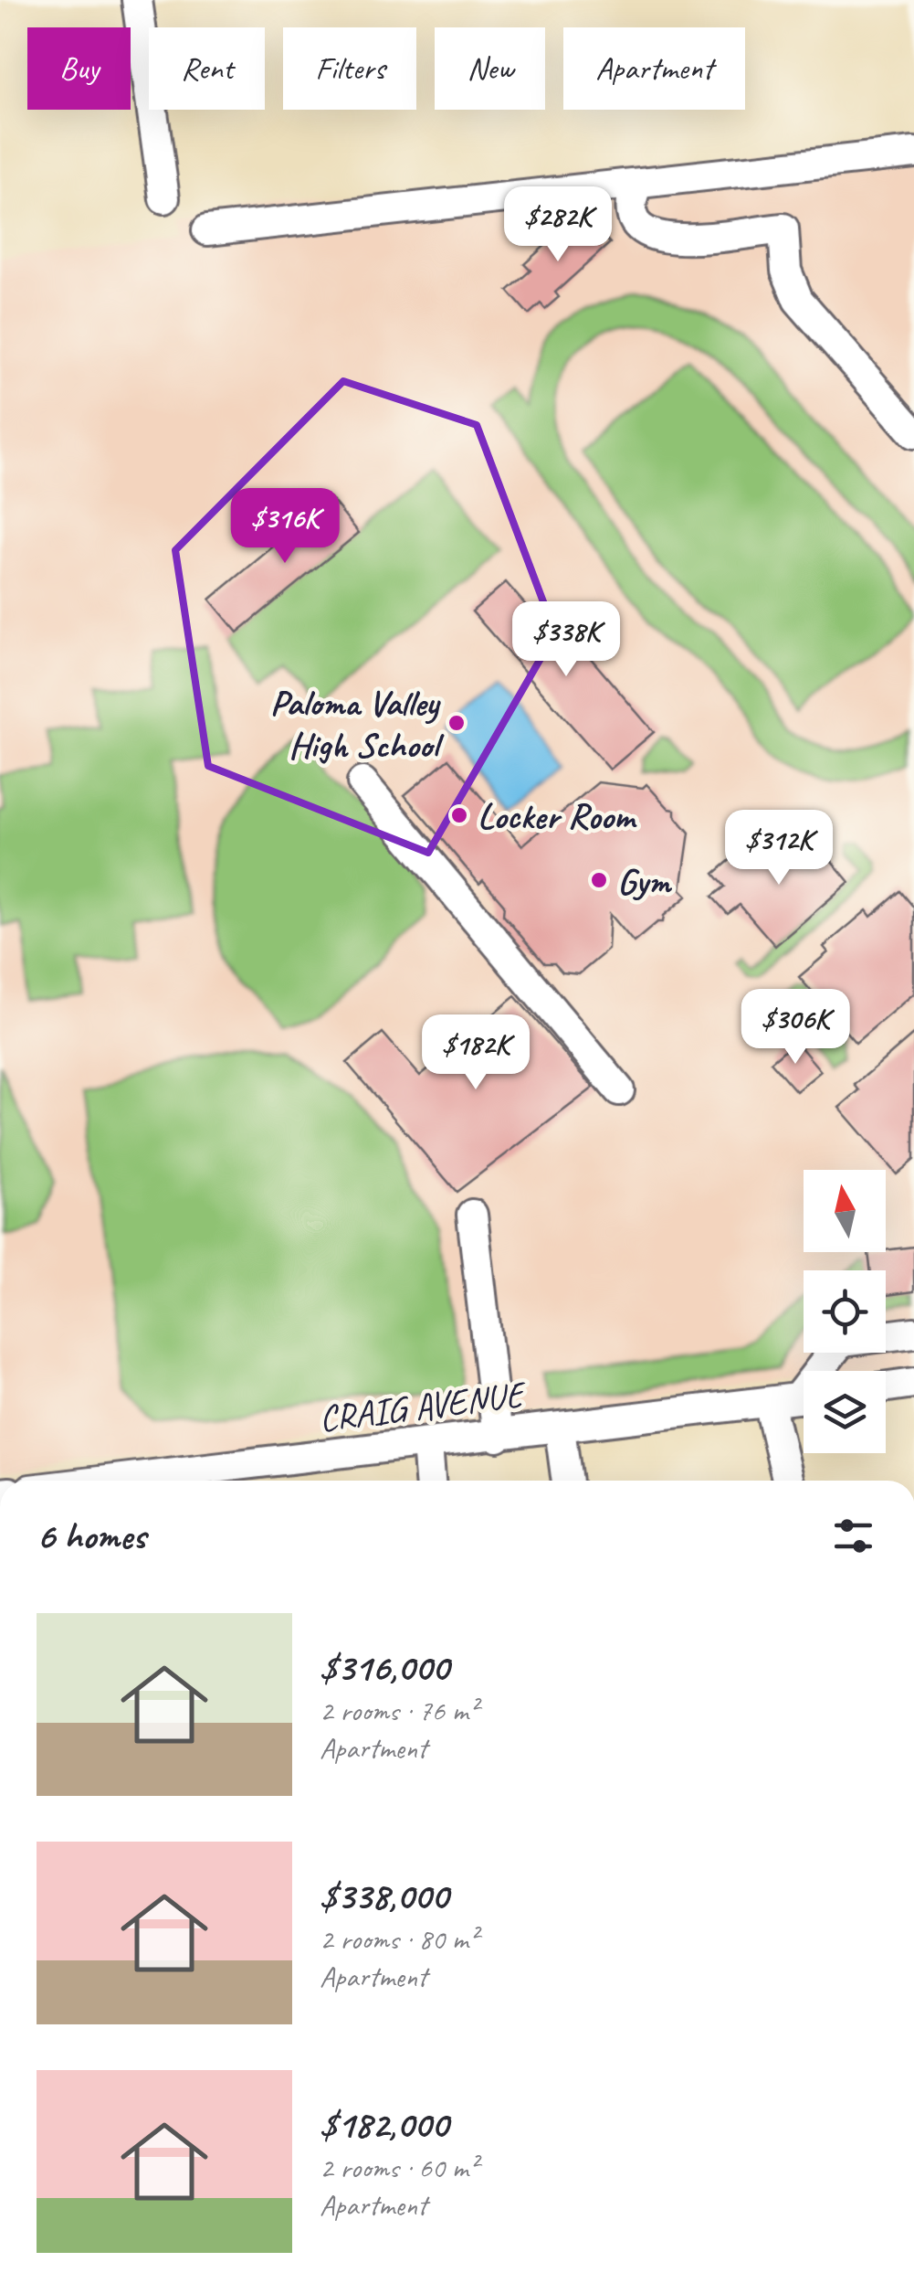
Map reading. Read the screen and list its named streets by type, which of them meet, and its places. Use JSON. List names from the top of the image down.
{
  "streets": {
    "street": ["CRAIG AVENUE"]
  },
  "places": ["Paloma Valley High School", "Locker Room", "Gym"],
  "north": "top",
  "page": {
    "chip": [
      "Buy",
      "Rent",
      "Filters",
      "New",
      "Apartment"
    ],
    "price": [
      "$282K",
      "$316K",
      "$338K",
      "$312K",
      "$306K",
      "$182K"
    ],
    "heading": "6 homes",
    "list": [
      {
        "name": "$316,000",
        "note": "2 rooms · 76 m² · Apartment"
      },
      {
        "name": "$338,000",
        "note": "2 rooms · 80 m² · Apartment"
      },
      {
        "name": "$182,000",
        "note": "2 rooms · 60 m² · Apartment"
      }
    ]
  }
}
